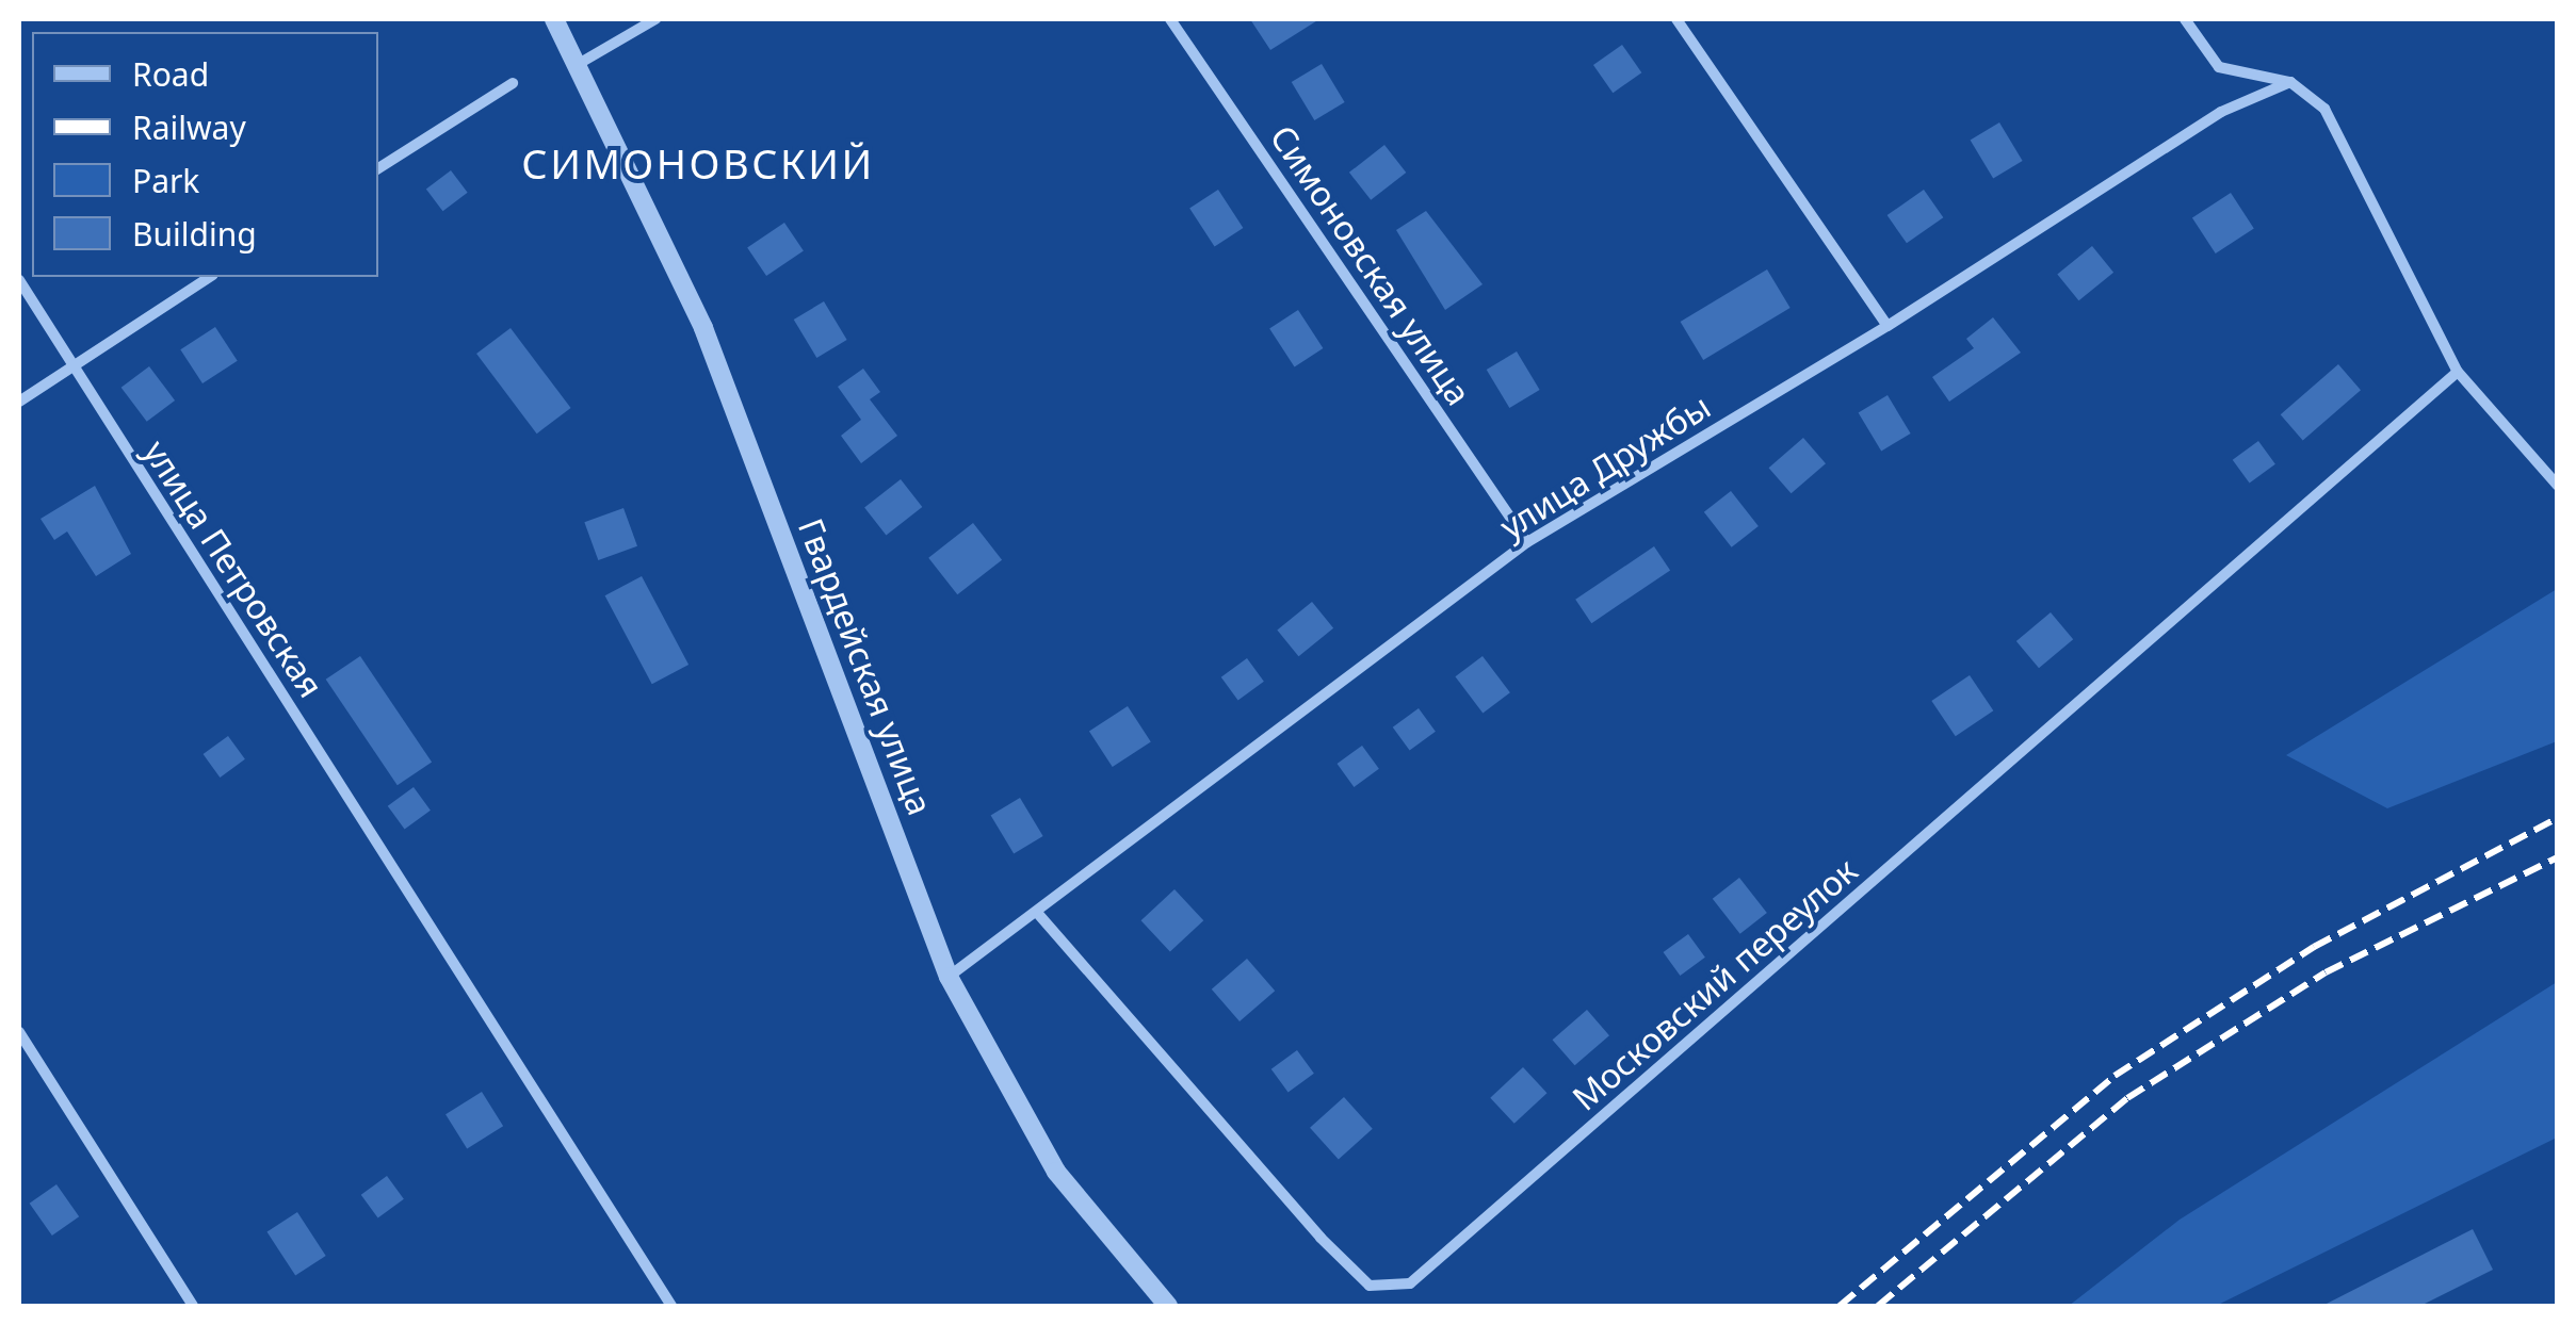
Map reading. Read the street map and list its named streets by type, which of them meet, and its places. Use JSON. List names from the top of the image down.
{
  "streets": {
    "street": [
      "Симоновская улица",
      "улица Дружбы",
      "улица Петровская",
      "Гвардейская улица",
      "Московский переулок"
    ]
  },
  "crossings": [
    ["Симоновская улица", "улица Дружбы"],
    ["улица Дружбы", "Гвардейская улица"],
    ["улица Дружбы", "Московский переулок"]
  ],
  "districts": ["СИМОНОВСКИЙ"],
  "legend": [
    "Road",
    "Railway",
    "Park",
    "Building"
  ]
}
